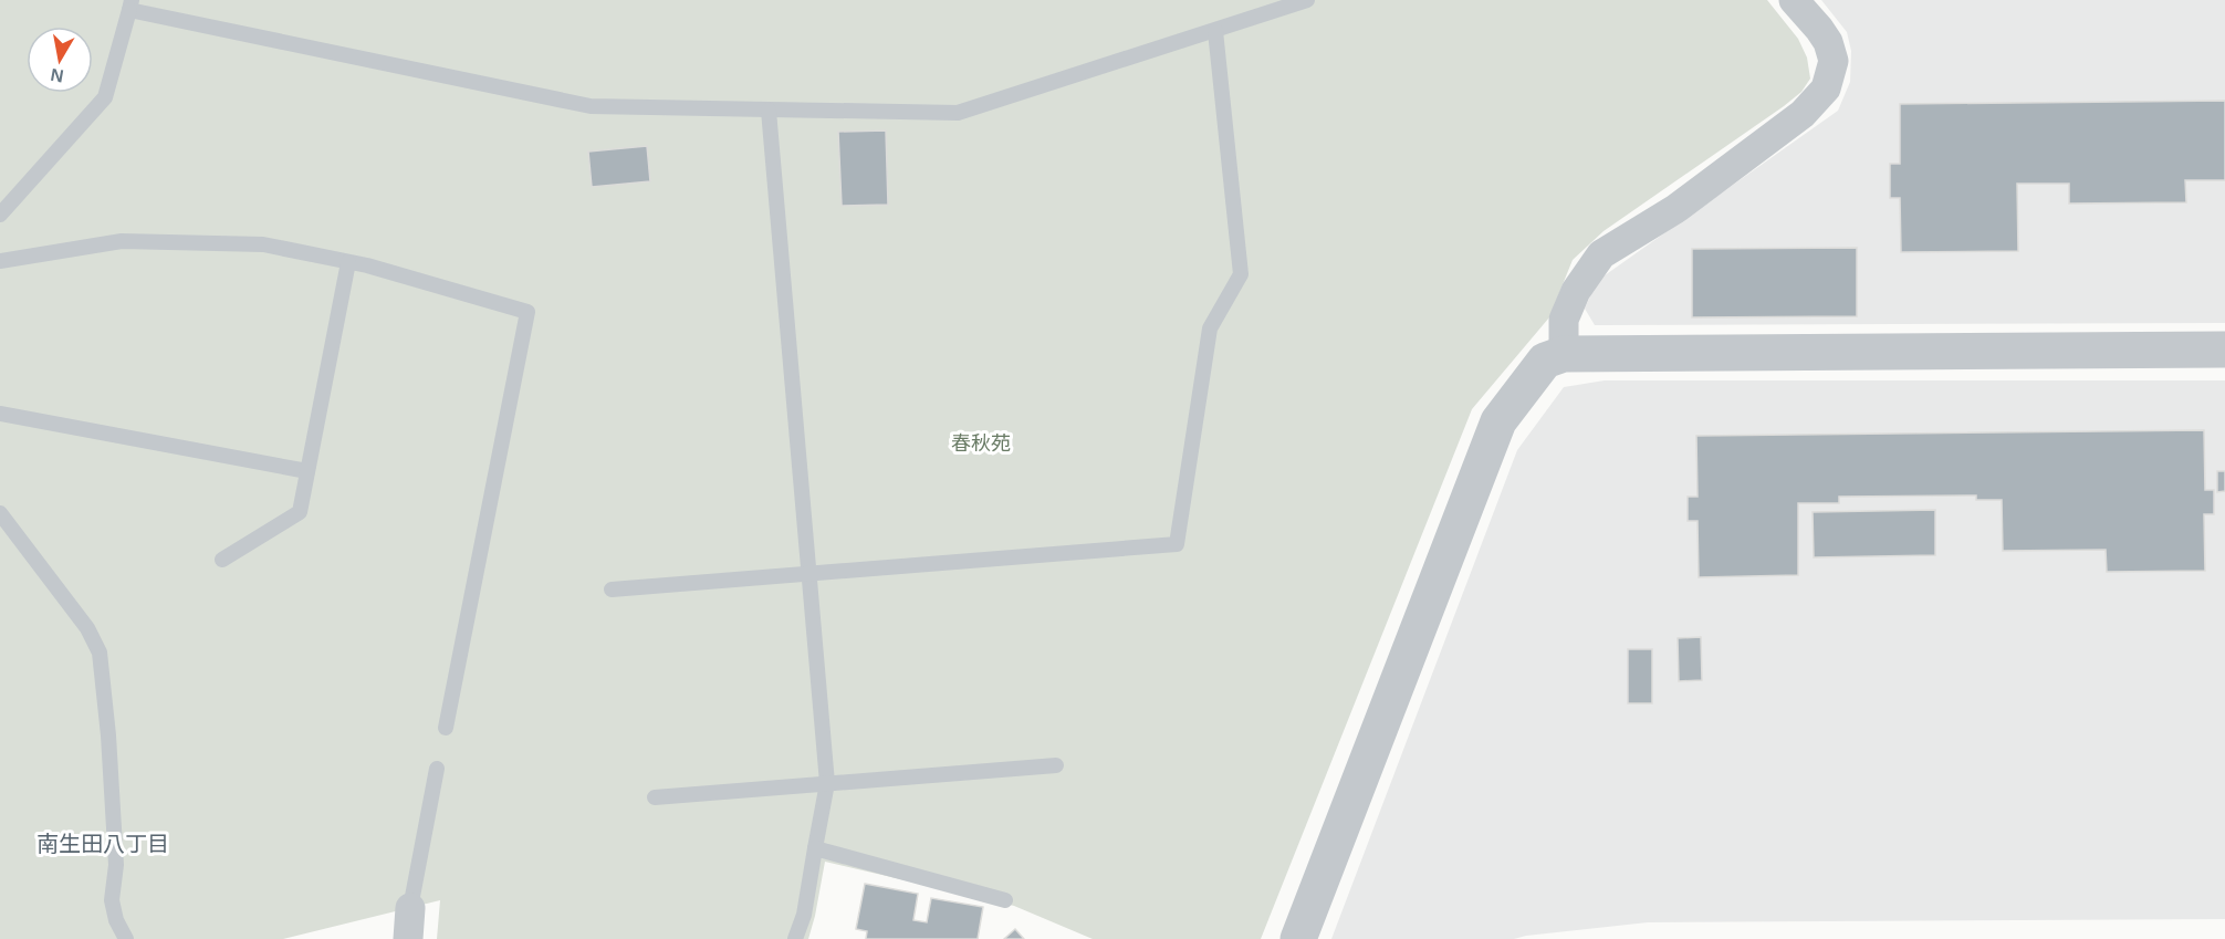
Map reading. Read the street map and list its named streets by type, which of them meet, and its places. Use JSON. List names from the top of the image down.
{
  "districts": ["南生田八丁目"],
  "parks": ["春秋苑"],
  "north": "bottom"
}
